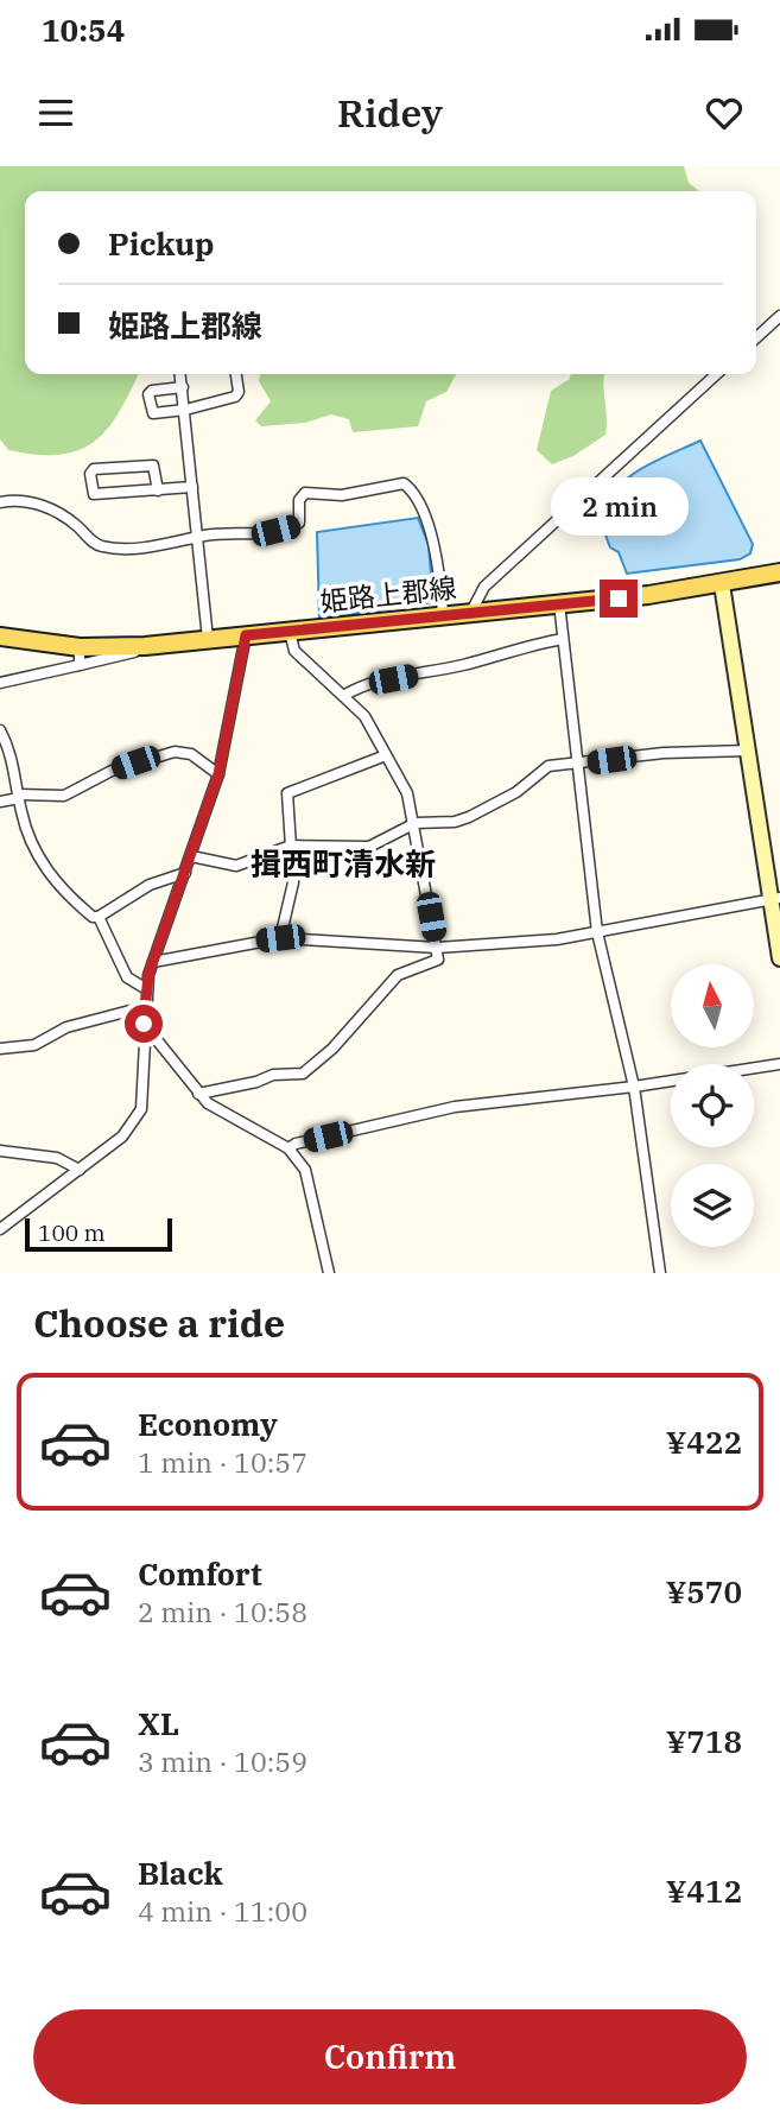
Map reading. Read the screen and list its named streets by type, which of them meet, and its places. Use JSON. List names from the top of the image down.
{
  "streets": {
    "main road": ["姫路上郡線"]
  },
  "districts": ["揖西町清水新"],
  "scale_bar": "100 m",
  "north": "top",
  "page": {
    "status": "10:54",
    "header": "Ridey",
    "banner": ["Pickup", "姫路上郡線"],
    "bubble": "2 min",
    "scale": "100 m",
    "heading": "Choose a ride",
    "list": [
      {
        "name": "Economy",
        "note": "1 min · 10:57",
        "value": "¥422"
      },
      {
        "name": "Comfort",
        "note": "2 min · 10:58",
        "value": "¥570"
      },
      {
        "name": "XL",
        "note": "3 min · 10:59",
        "value": "¥718"
      },
      {
        "name": "Black",
        "note": "4 min · 11:00",
        "value": "¥412"
      }
    ],
    "buttons": "Confirm"
  }
}
